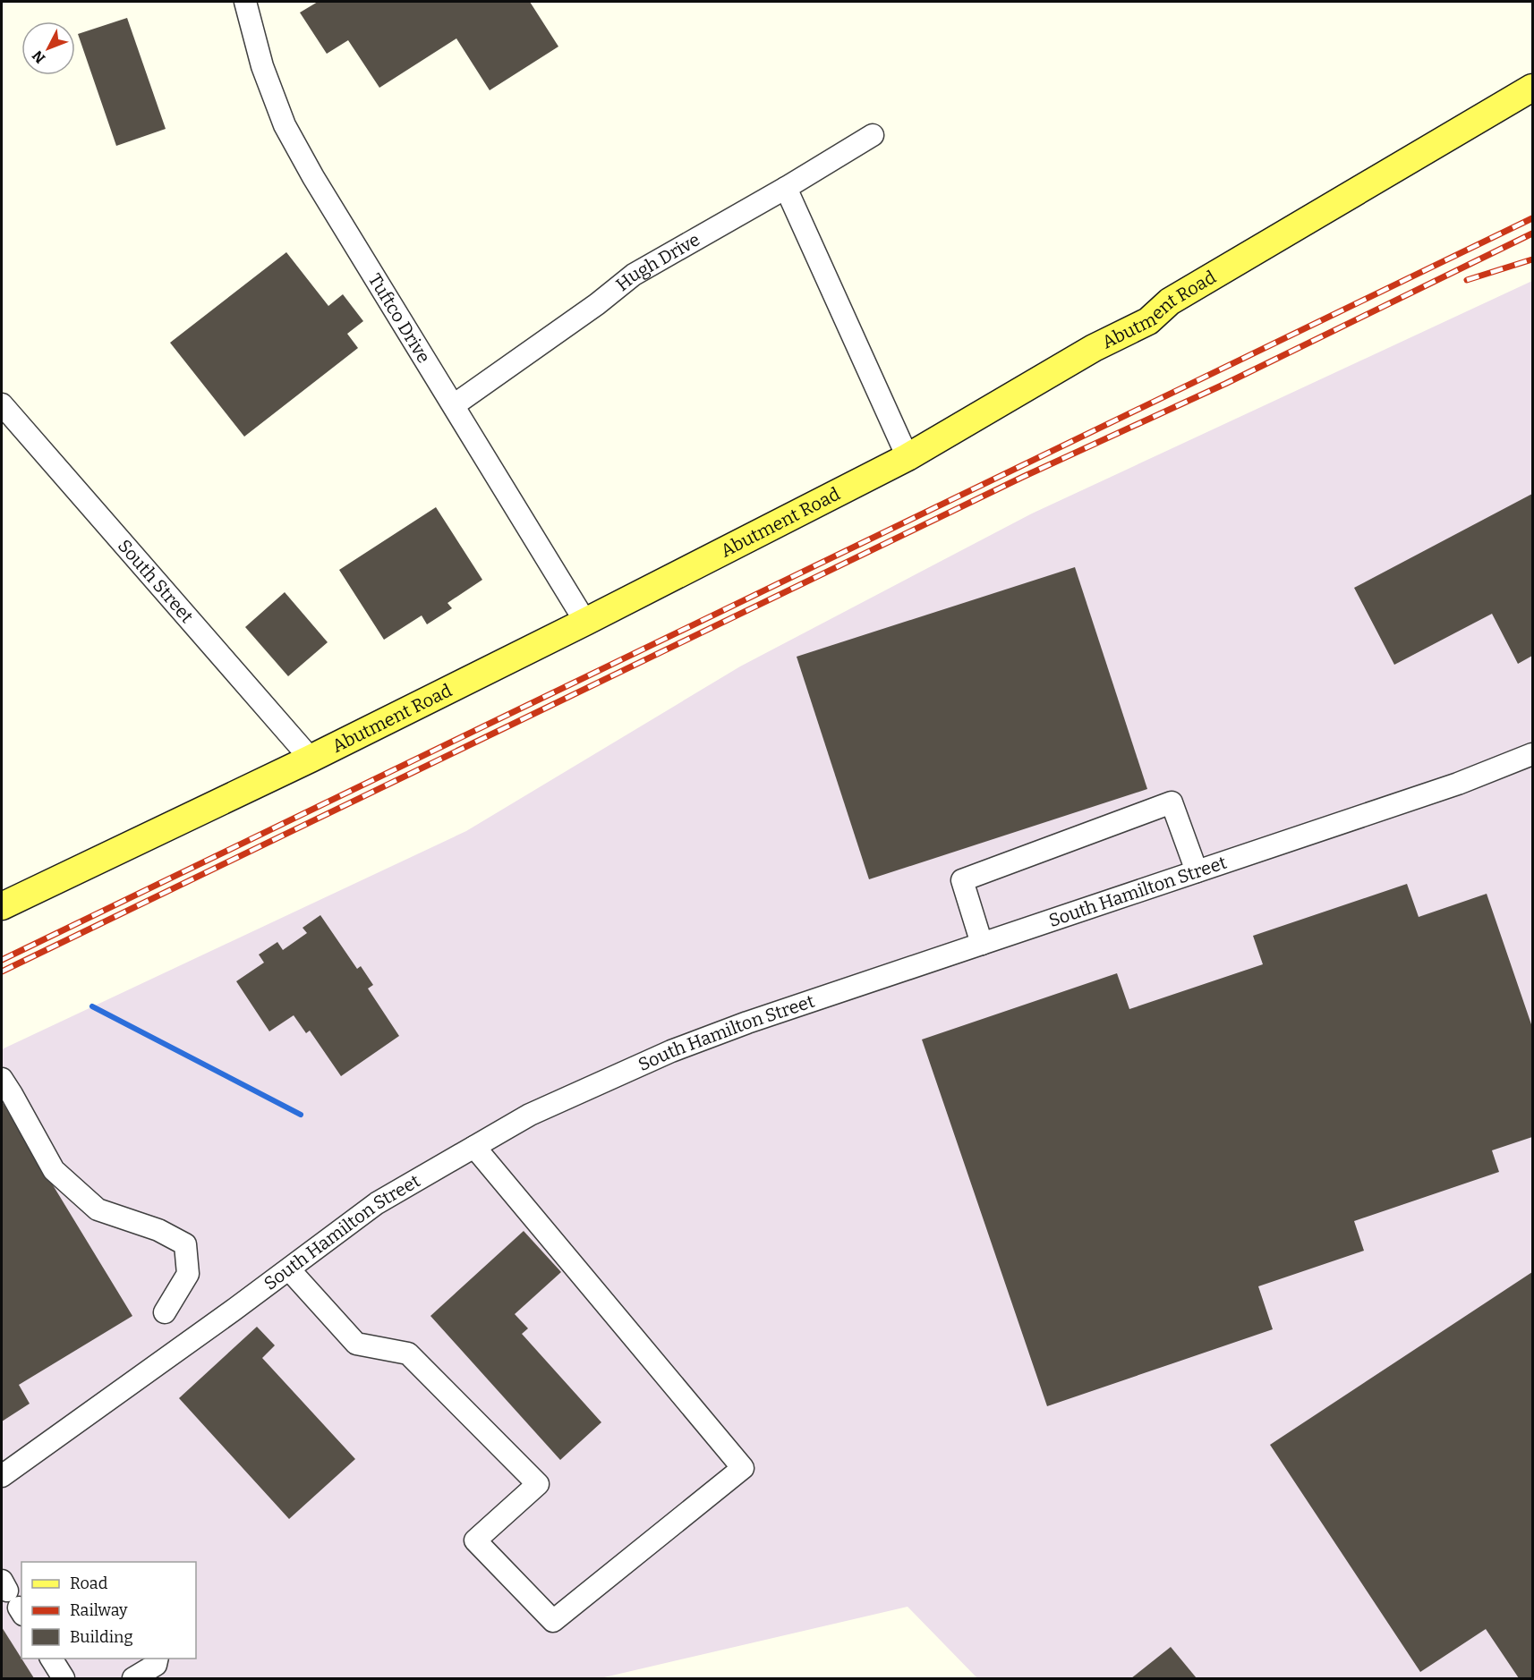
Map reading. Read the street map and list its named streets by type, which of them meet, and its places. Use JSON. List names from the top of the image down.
{
  "streets": {
    "main road": ["Abutment Road"],
    "street": [
      "Hugh Drive",
      "Tuftco Drive",
      "South Street",
      "South Hamilton Street"
    ]
  },
  "crossings": [
    ["Hugh Drive", "Tuftco Drive"],
    ["Abutment Road", "Tuftco Drive"],
    ["Abutment Road", "South Street"]
  ],
  "legend": ["Road", "Railway", "Building"],
  "north": "bottom left"
}
